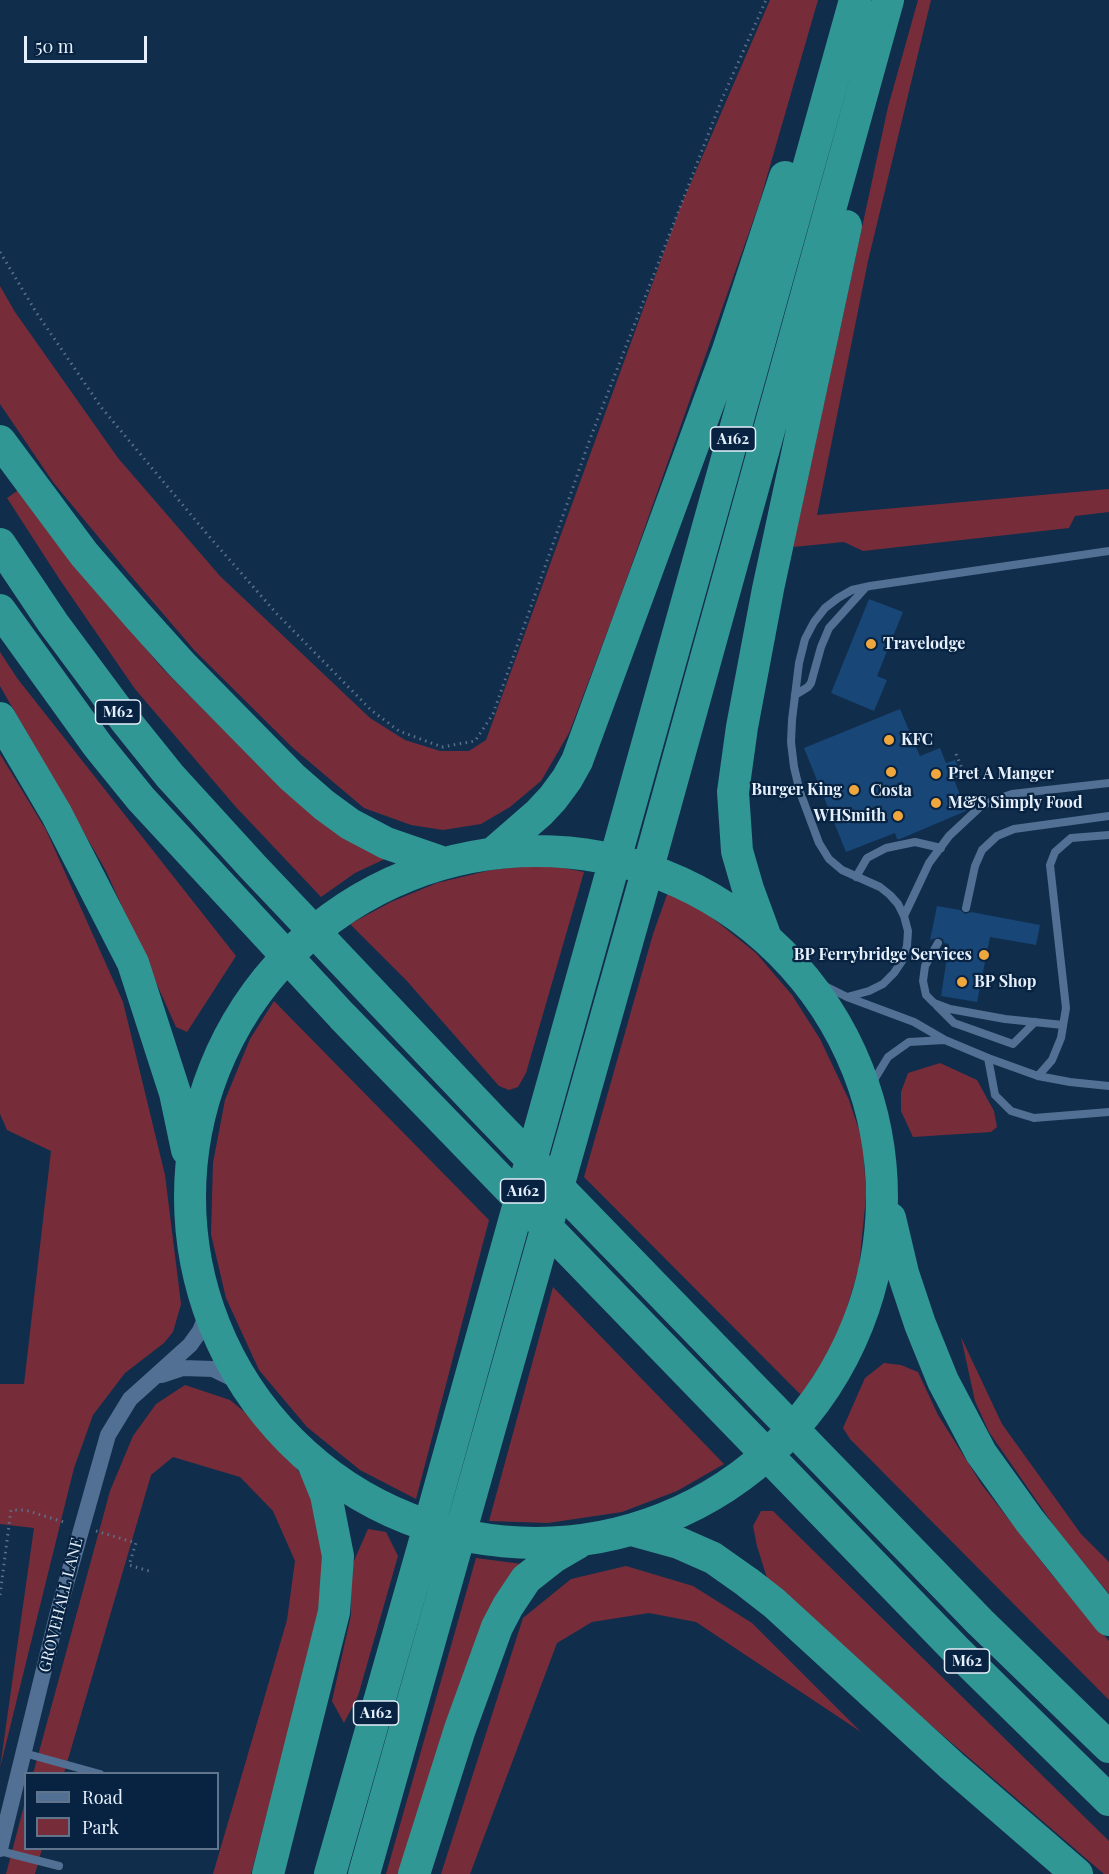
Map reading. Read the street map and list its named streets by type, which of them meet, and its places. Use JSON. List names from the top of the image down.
{
  "streets": {
    "highway": ["A162", "M62"],
    "street": ["GROVEHALL LANE"]
  },
  "places": [
    "Travelodge",
    "KFC",
    "Costa",
    "Pret A Manger",
    "Burger King",
    "M&S Simply Food",
    "WHSmith",
    "BP Ferrybridge Services",
    "BP Shop"
  ],
  "legend": ["Road", "Park"],
  "scale_bar": "50 m"
}
